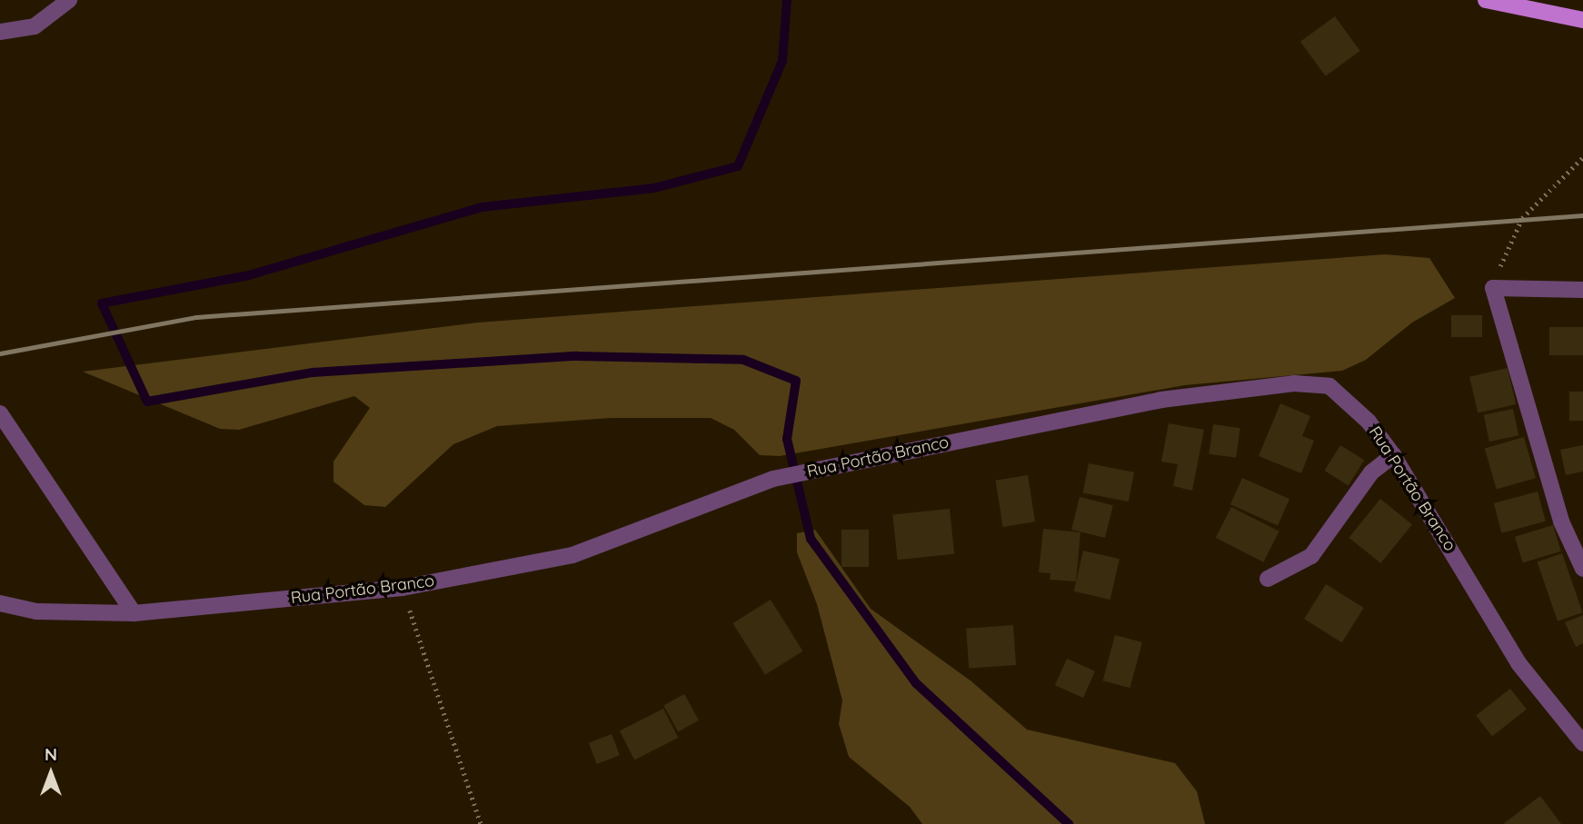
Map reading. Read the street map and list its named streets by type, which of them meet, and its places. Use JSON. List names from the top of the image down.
{
  "streets": {
    "street": ["Rua Portão Branco"]
  },
  "north": "top"
}
